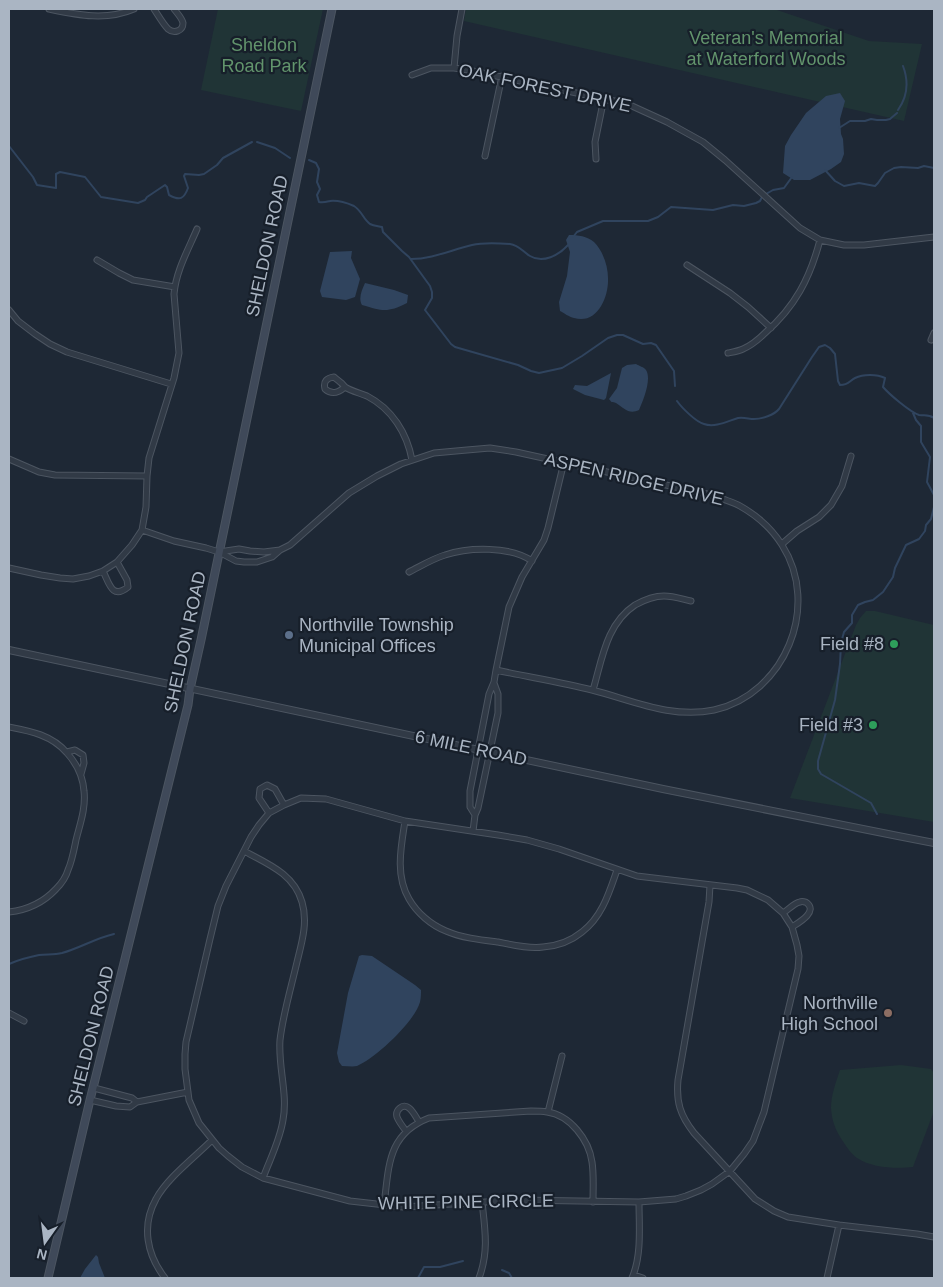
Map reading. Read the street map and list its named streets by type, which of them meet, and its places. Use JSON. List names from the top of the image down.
{
  "streets": {
    "main road": ["SHELDON ROAD"],
    "street": [
      "OAK FOREST DRIVE",
      "ASPEN RIDGE DRIVE",
      "6 MILE ROAD",
      "WHITE PINE CIRCLE"
    ]
  },
  "crossings": [
    ["SHELDON ROAD", "ASPEN RIDGE DRIVE"],
    ["SHELDON ROAD", "6 MILE ROAD"]
  ],
  "parks": ["Veteran's Memorial at Waterford Woods", "Sheldon Road Park"],
  "places": [
    "Northville Township Municipal Offices",
    "Field #8",
    "Field #3",
    "Northville High School"
  ],
  "north": "bottom"
}
